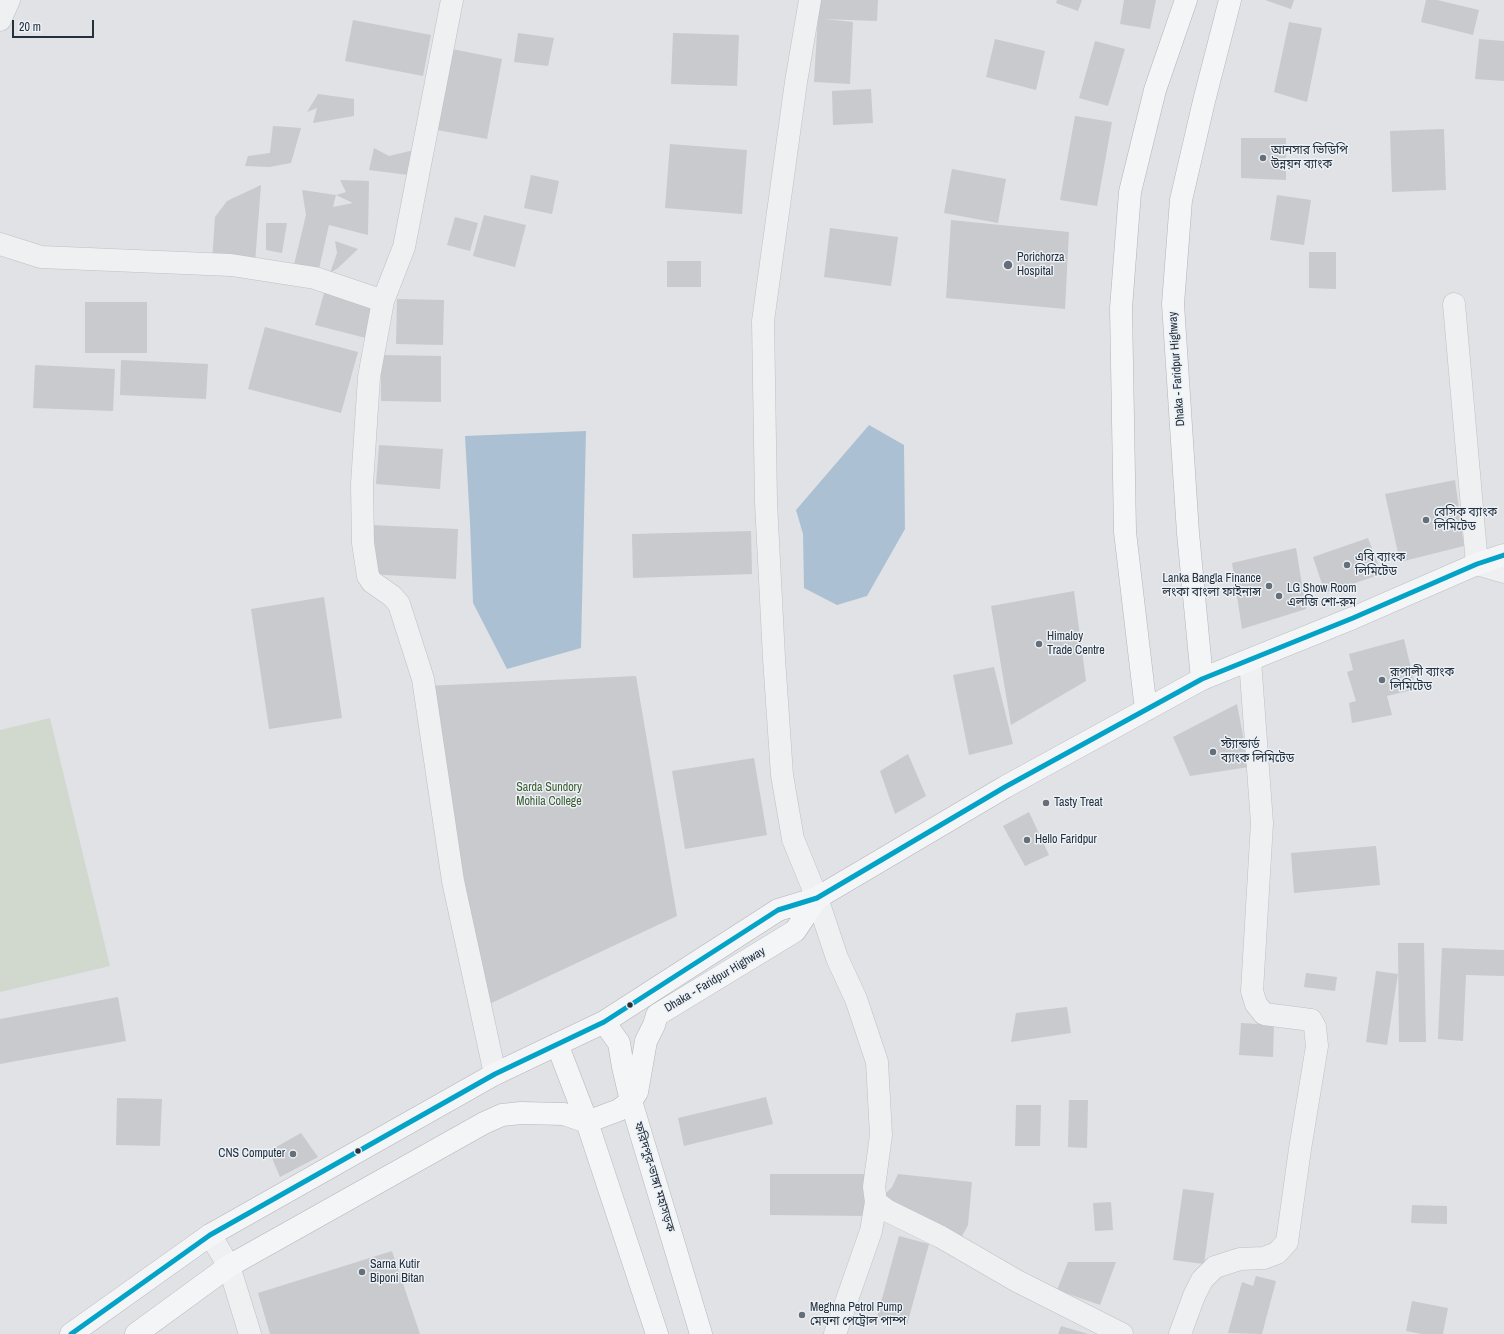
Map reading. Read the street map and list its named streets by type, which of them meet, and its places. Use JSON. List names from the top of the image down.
{
  "streets": {
    "main road": ["Dhaka - Faridpur Highway", "ফরিদপুর-ভাঙ্গা মহাসড়ক"]
  },
  "crossings": [
    ["Dhaka - Faridpur Highway", "ফরিদপুর-ভাঙ্গা মহাসড়ক"]
  ],
  "parks": ["Sarda Sundory Mohila College"],
  "places": [
    "আনসার ভিডিপি উন্নয়ন ব্যাংক",
    "Porichorza Hospital",
    "বেসিক ব্যাংক লিমিটেড",
    "এবি ব্যাংক লিমিটেড",
    "Lanka Bangla Finance লংকা বাংলা ফাইনান্স",
    "LG Show Room এলজি শো-রুম",
    "Himaloy Trade Centre",
    "রূপালী ব্যাংক লিমিটেড",
    "স্ট্যান্ডার্ড ব্যাংক লিমিটেড",
    "Tasty Treat",
    "Hello Faridpur",
    "CNS Computer",
    "Sarna Kutir Biponi Bitan",
    "Meghna Petrol Pump মেঘনা পেট্রোল পাম্প"
  ],
  "scale_bar": "20 m"
}
